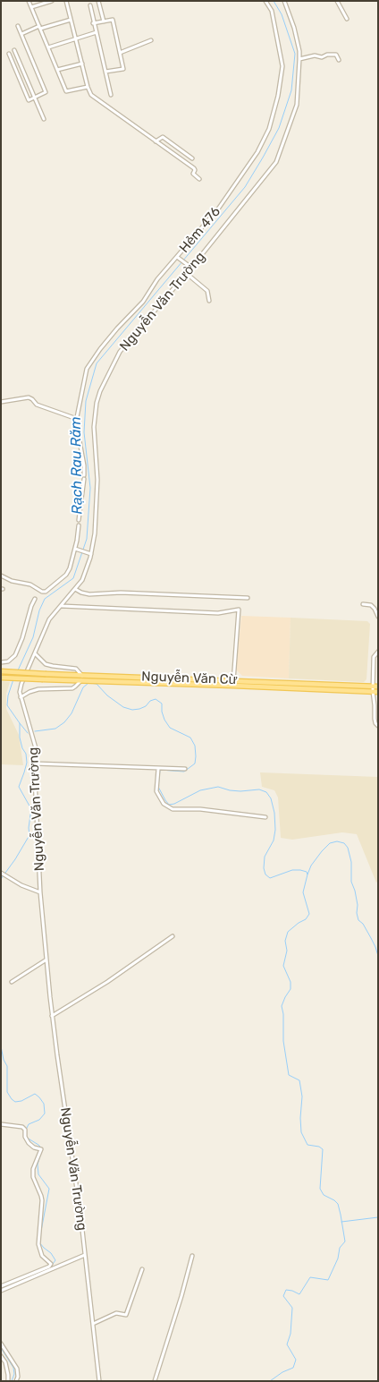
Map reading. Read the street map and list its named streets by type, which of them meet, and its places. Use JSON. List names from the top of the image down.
{
  "streets": {
    "main road": ["Nguyễn Văn Cừ"],
    "street": ["Hẻm 476", "Nguyễn Văn Trường"]
  },
  "water": ["Rạch Rau Răm"]
}
